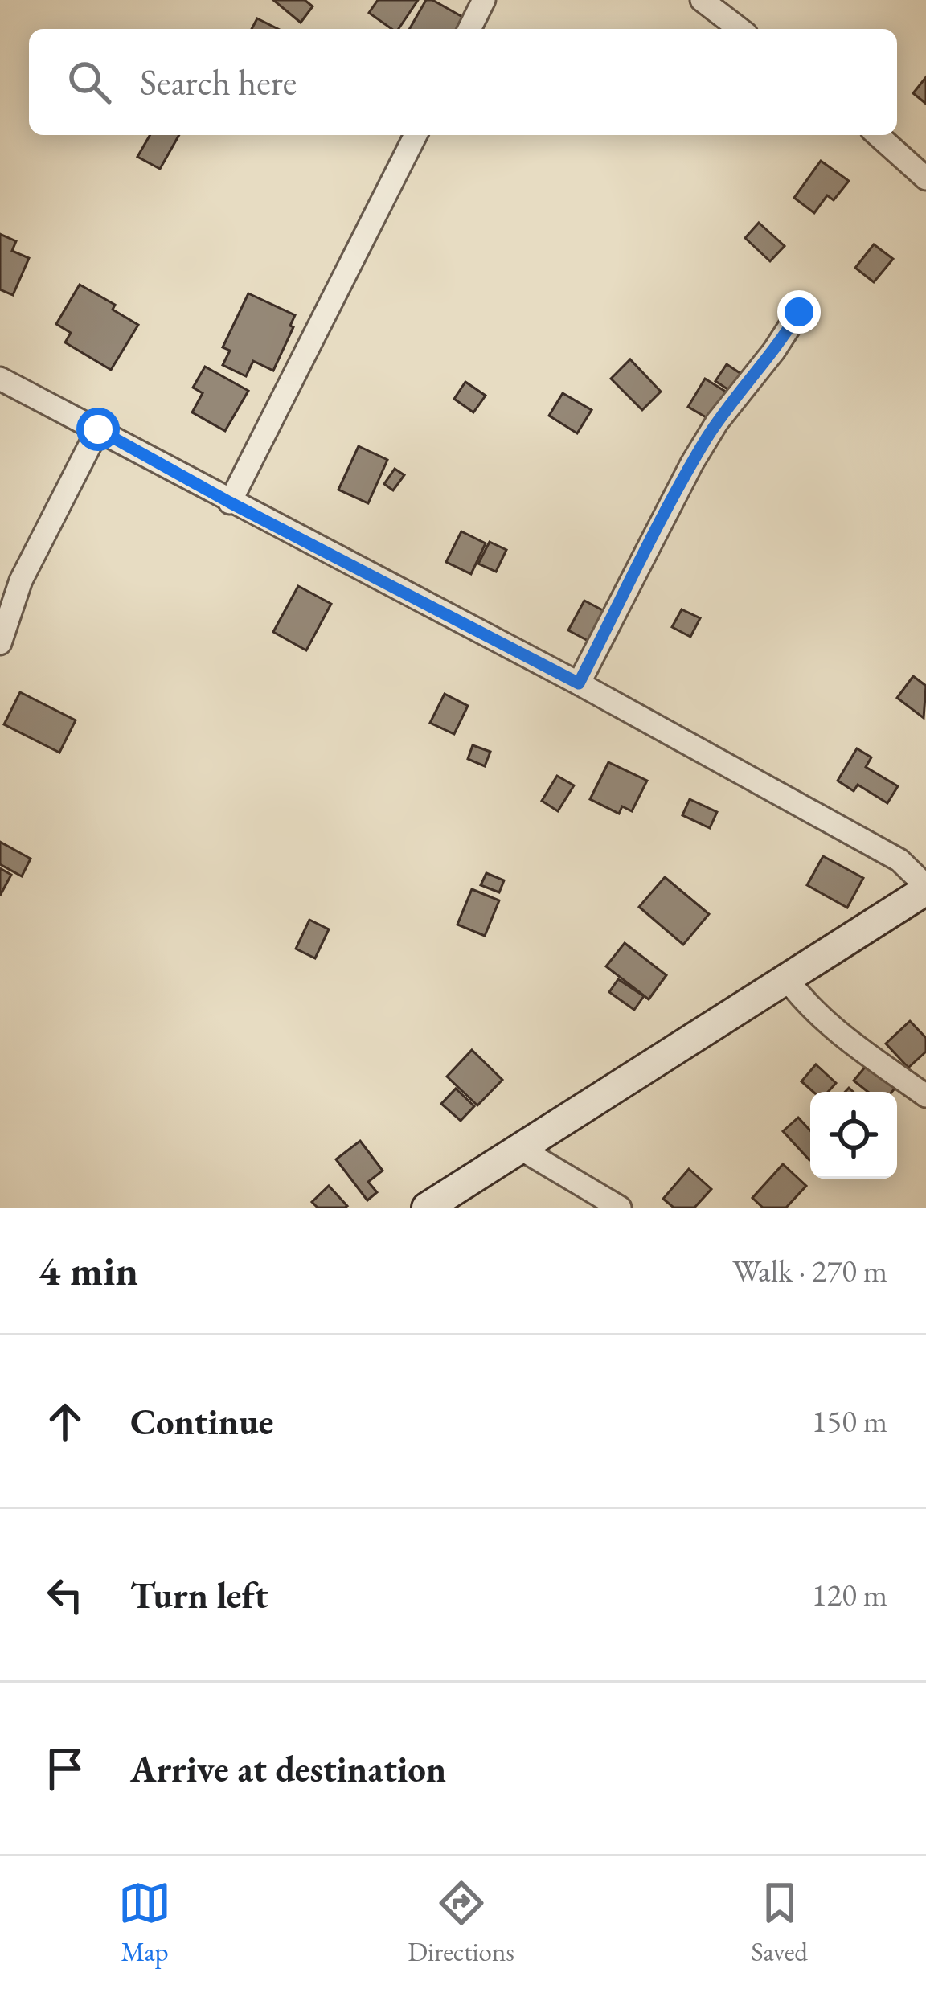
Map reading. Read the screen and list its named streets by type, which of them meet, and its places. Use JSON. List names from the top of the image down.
{
  "page": {
    "search": "Search here",
    "heading": ["4 min", "Walk · 270 m"],
    "list": [
      ["Continue", "150 m"],
      ["Turn left", "120 m"],
      "Arrive at destination"
    ],
    "nav": ["Map", "Directions", "Saved"]
  }
}
